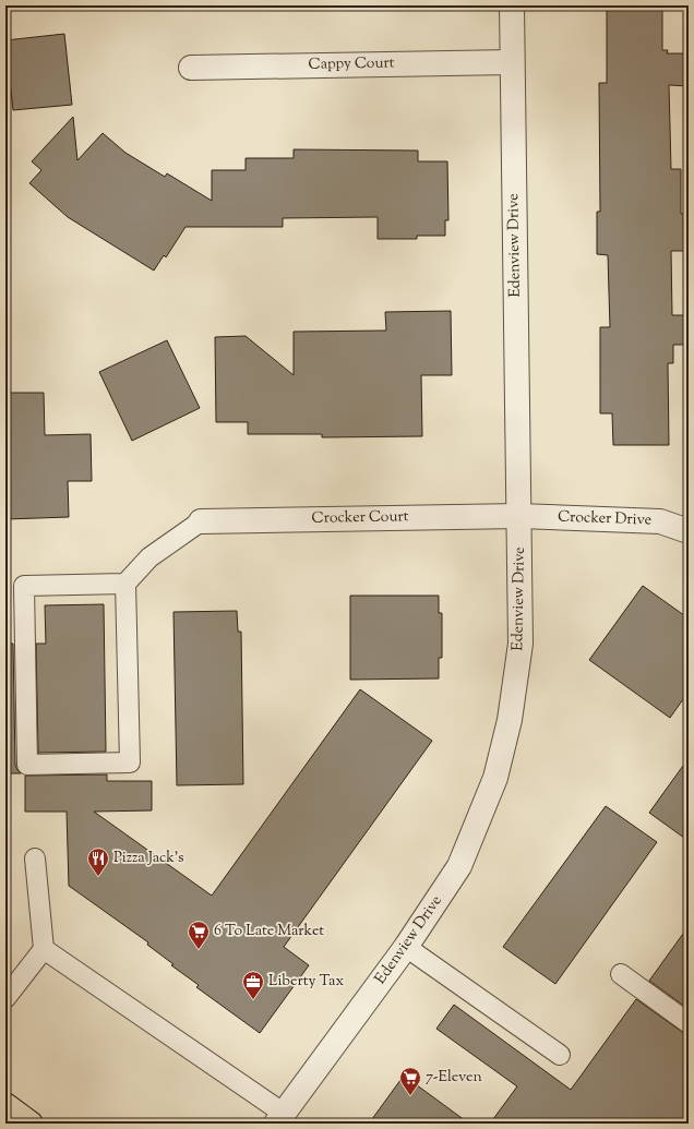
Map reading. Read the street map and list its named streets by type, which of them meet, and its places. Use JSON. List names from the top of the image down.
{
  "streets": {
    "street": [
      "Cappy Court",
      "Edenview Drive",
      "Crocker Court",
      "Crocker Drive"
    ]
  },
  "crossings": [
    ["Cappy Court", "Edenview Drive"],
    ["Edenview Drive", "Crocker Court"],
    ["Edenview Drive", "Crocker Drive"],
    ["Crocker Court", "Crocker Drive"]
  ],
  "places": {
    "restaurant": ["Pizza Jack's"],
    "supermarket": ["6 To Late Market", "7-Eleven"],
    "office": ["Liberty Tax"]
  }
}
